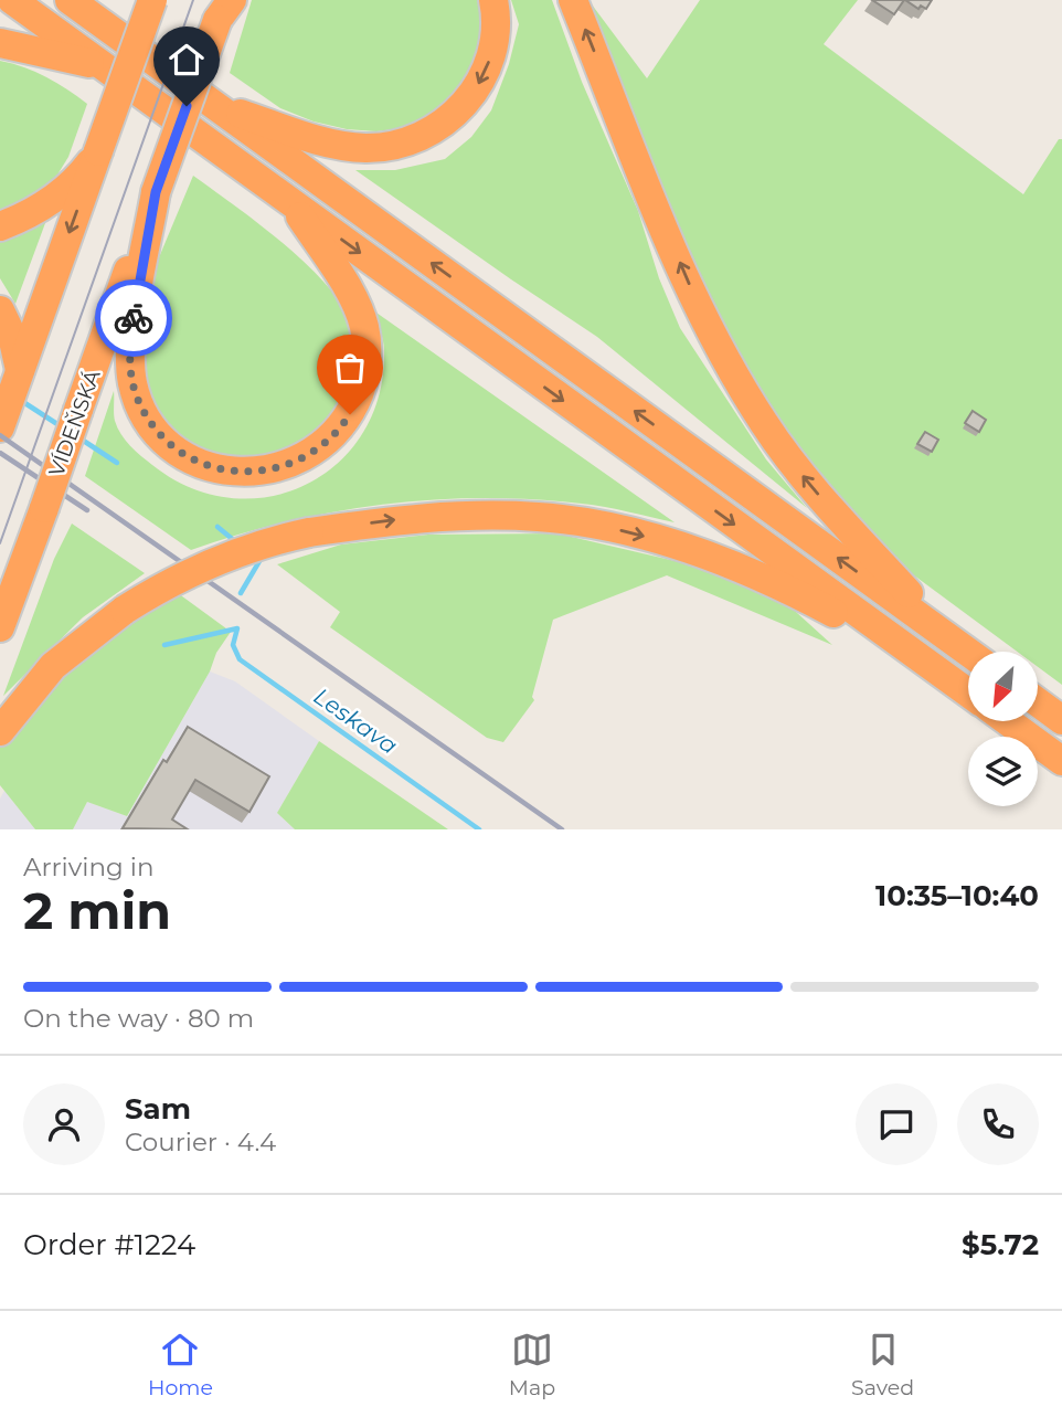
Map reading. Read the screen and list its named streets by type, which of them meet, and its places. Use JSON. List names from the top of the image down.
{
  "streets": {
    "highway": ["VÍDEŇSKÁ"]
  },
  "water": ["Leskava"],
  "north": "bottom left",
  "page": {
    "heading": ["2 min", "Arriving in", "10:35–10:40"],
    "panel": [
      "Sam",
      "Courier · 4.4",
      "Order #1224",
      "$5.72"
    ],
    "bar": "On the way · 80 m",
    "tabs": ["Home", "Map", "Saved"]
  }
}
